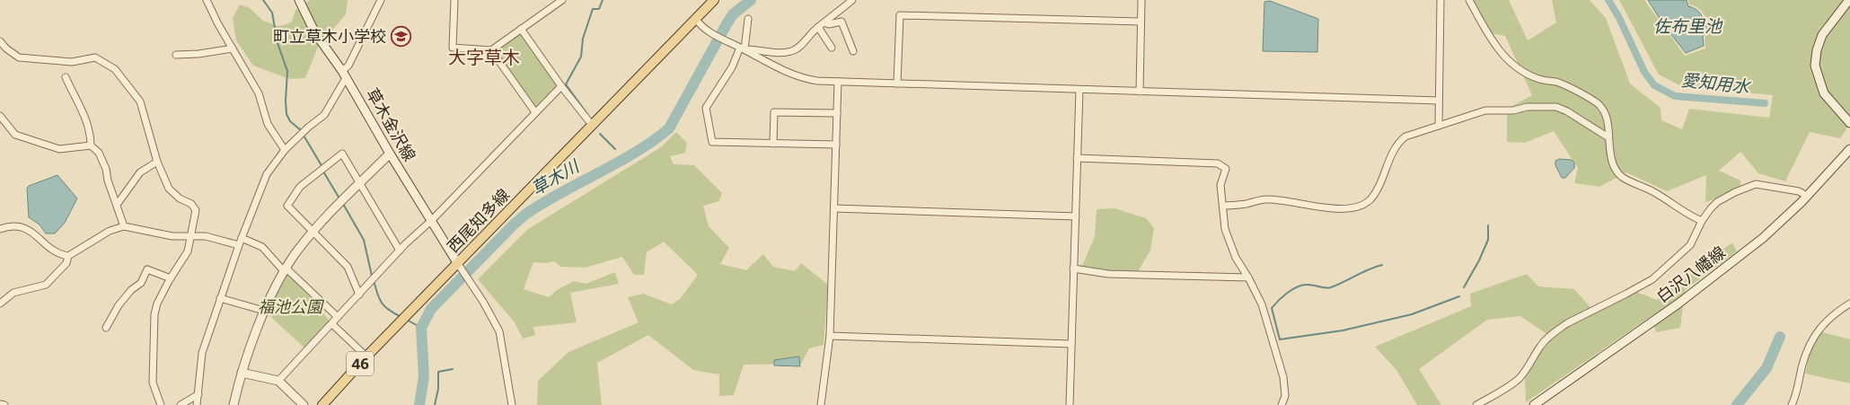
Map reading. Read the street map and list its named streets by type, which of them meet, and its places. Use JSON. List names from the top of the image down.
{
  "streets": {
    "main road": [
      "草木金沢線",
      "西尾知多線",
      "白沢八幡線",
      "46"
    ]
  },
  "crossings": [
    ["草木金沢線", "西尾知多線"]
  ],
  "districts": ["大字草木"],
  "water": ["佐布里池", "愛知用水", "草木川"],
  "parks": ["福池公園"],
  "places": {
    "school or university": ["町立草木小学校"]
  }
}
